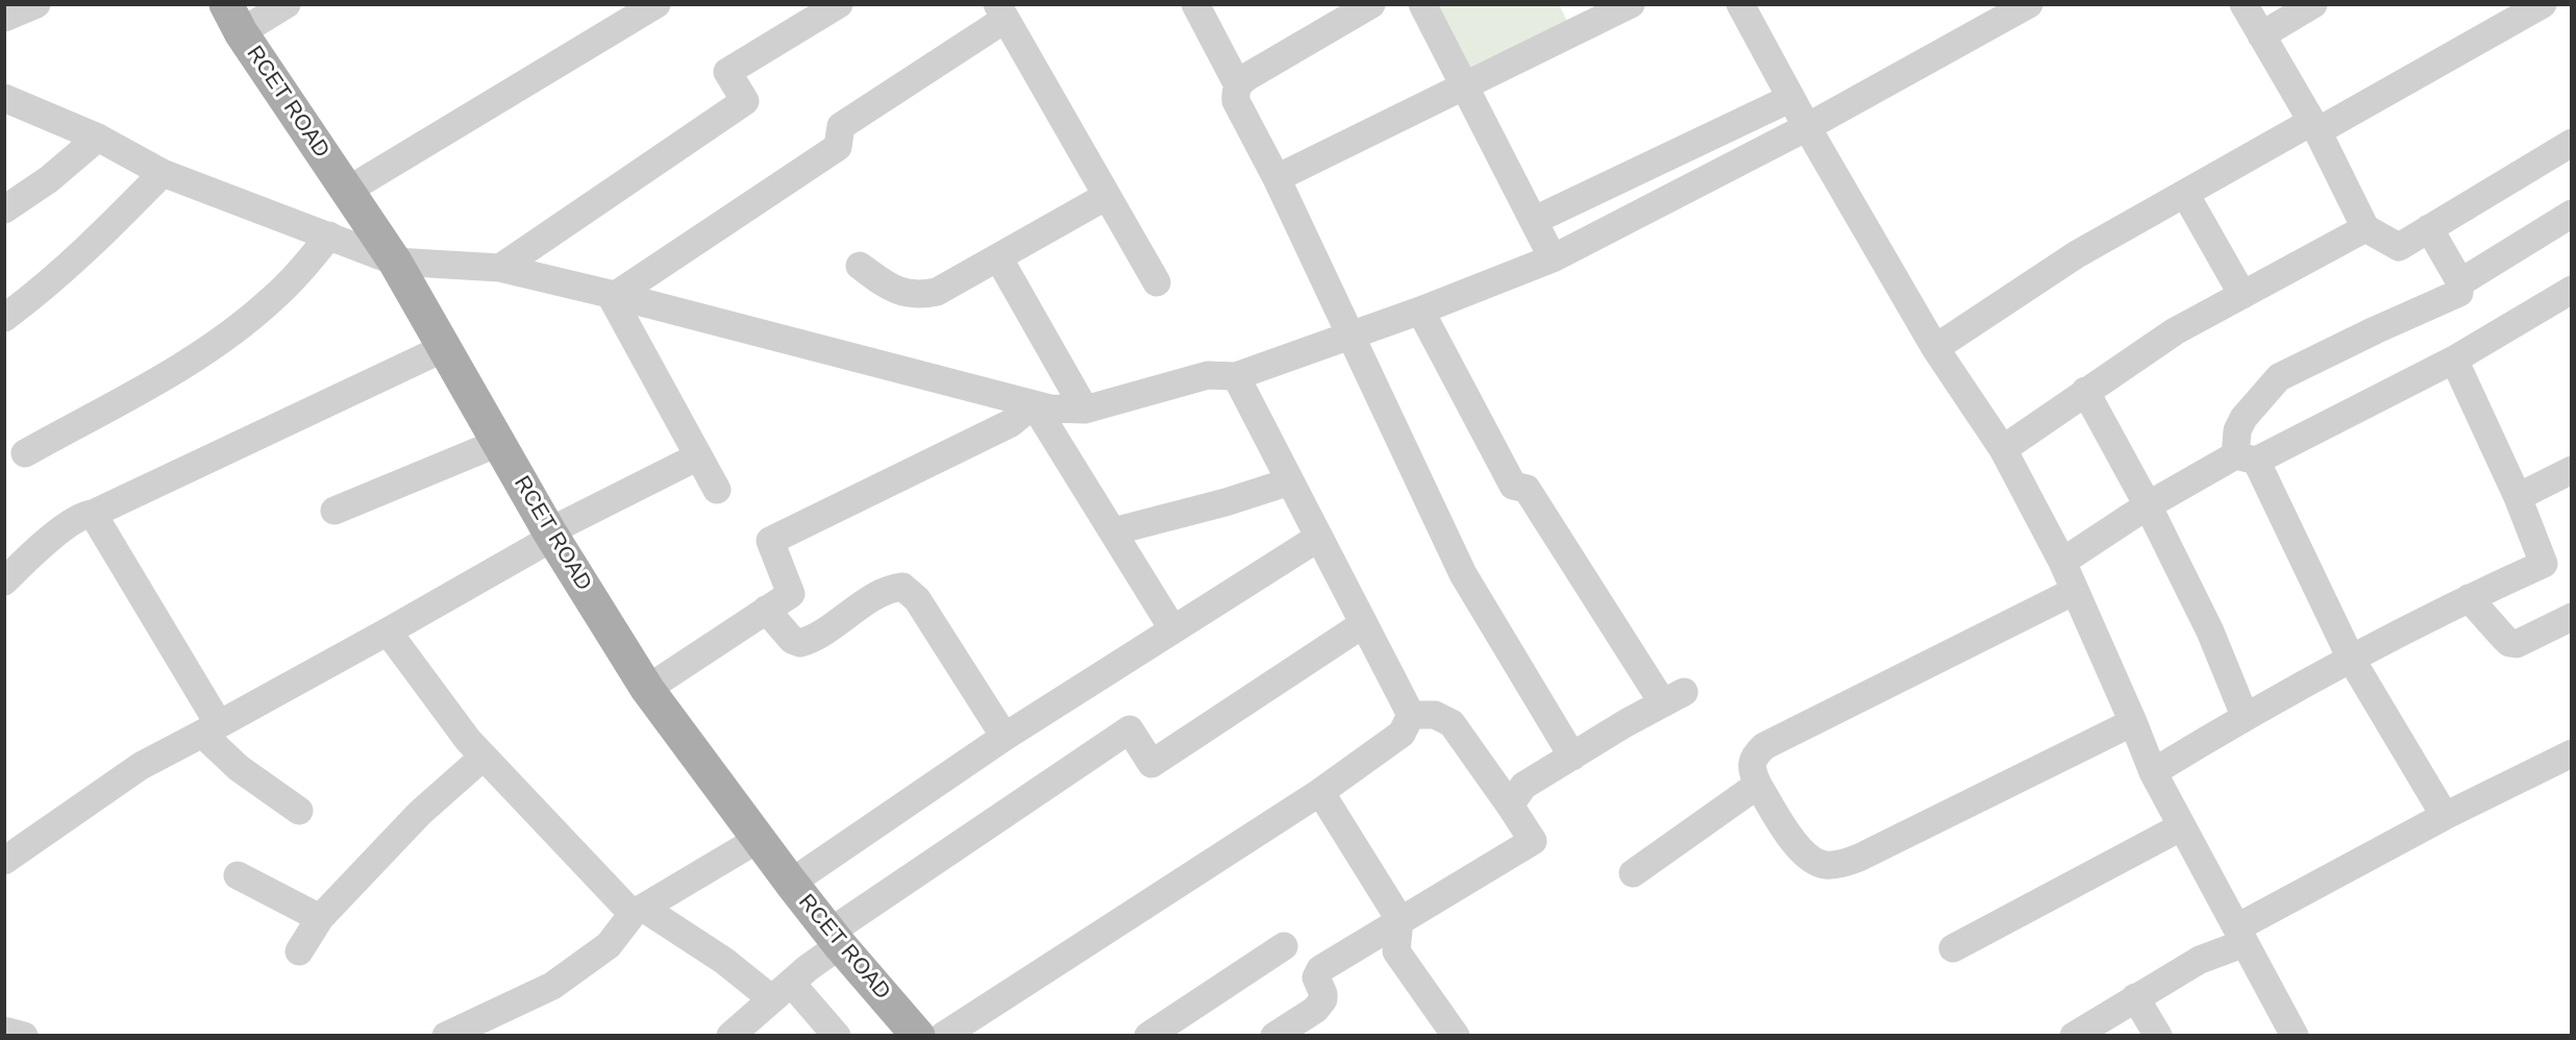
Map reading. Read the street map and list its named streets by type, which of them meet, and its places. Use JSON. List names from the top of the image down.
{
  "streets": {
    "main road": ["RCET ROAD"]
  }
}
